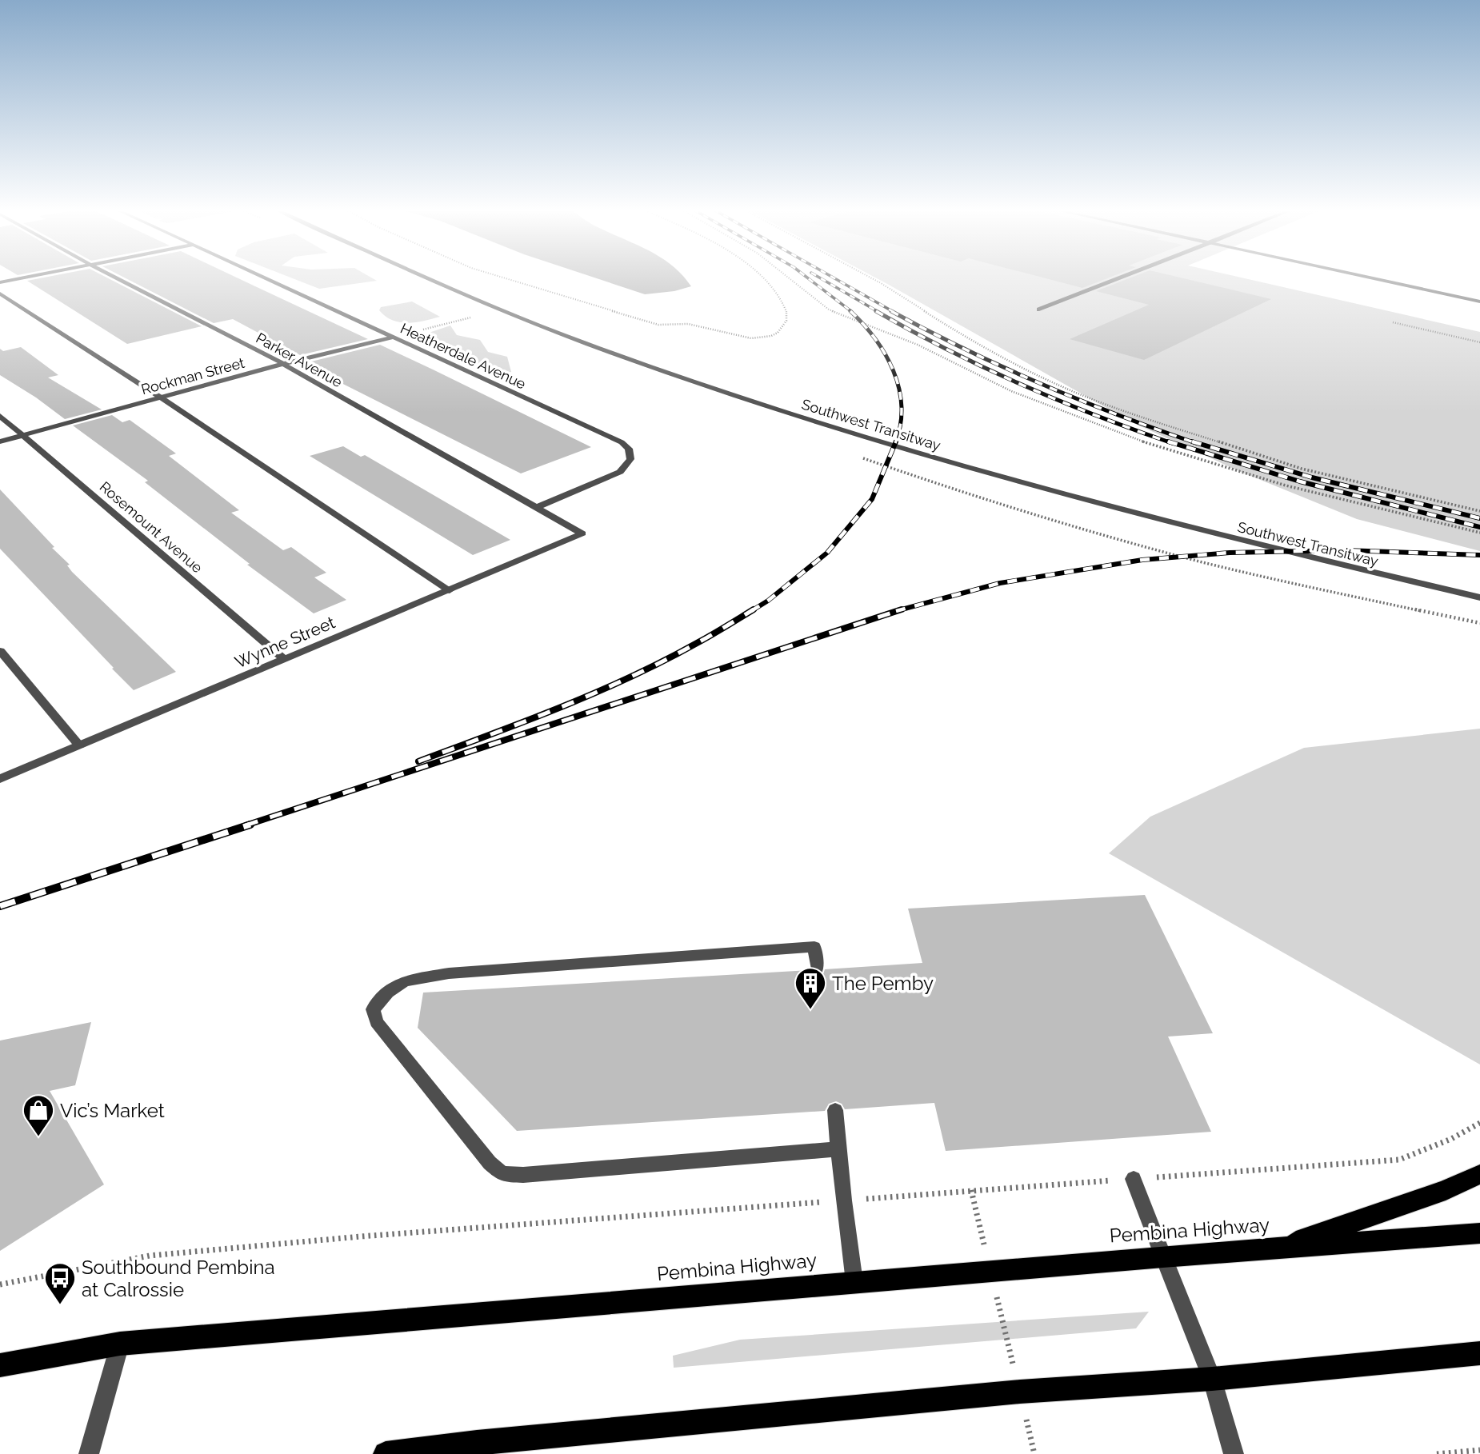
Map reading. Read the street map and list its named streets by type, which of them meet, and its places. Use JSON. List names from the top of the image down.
{
  "streets": {
    "main road": ["Pembina Highway"],
    "street": [
      "Heatherdale Avenue",
      "Parker Avenue",
      "Rockman Street",
      "Southwest Transitway",
      "Rosemount Avenue",
      "Wynne Street"
    ]
  },
  "crossings": [
    ["Heatherdale Avenue", "Parker Avenue"],
    ["Heatherdale Avenue", "Rockman Street"],
    ["Parker Avenue", "Rockman Street"],
    ["Parker Avenue", "Wynne Street"],
    ["Rockman Street", "Rosemount Avenue"],
    ["Rosemount Avenue", "Wynne Street"]
  ],
  "places": {
    "building": ["The Pemby"],
    "shop": ["Vic’s Market"],
    "bus stop": ["Southbound Pembina at Calrossie"]
  }
}
